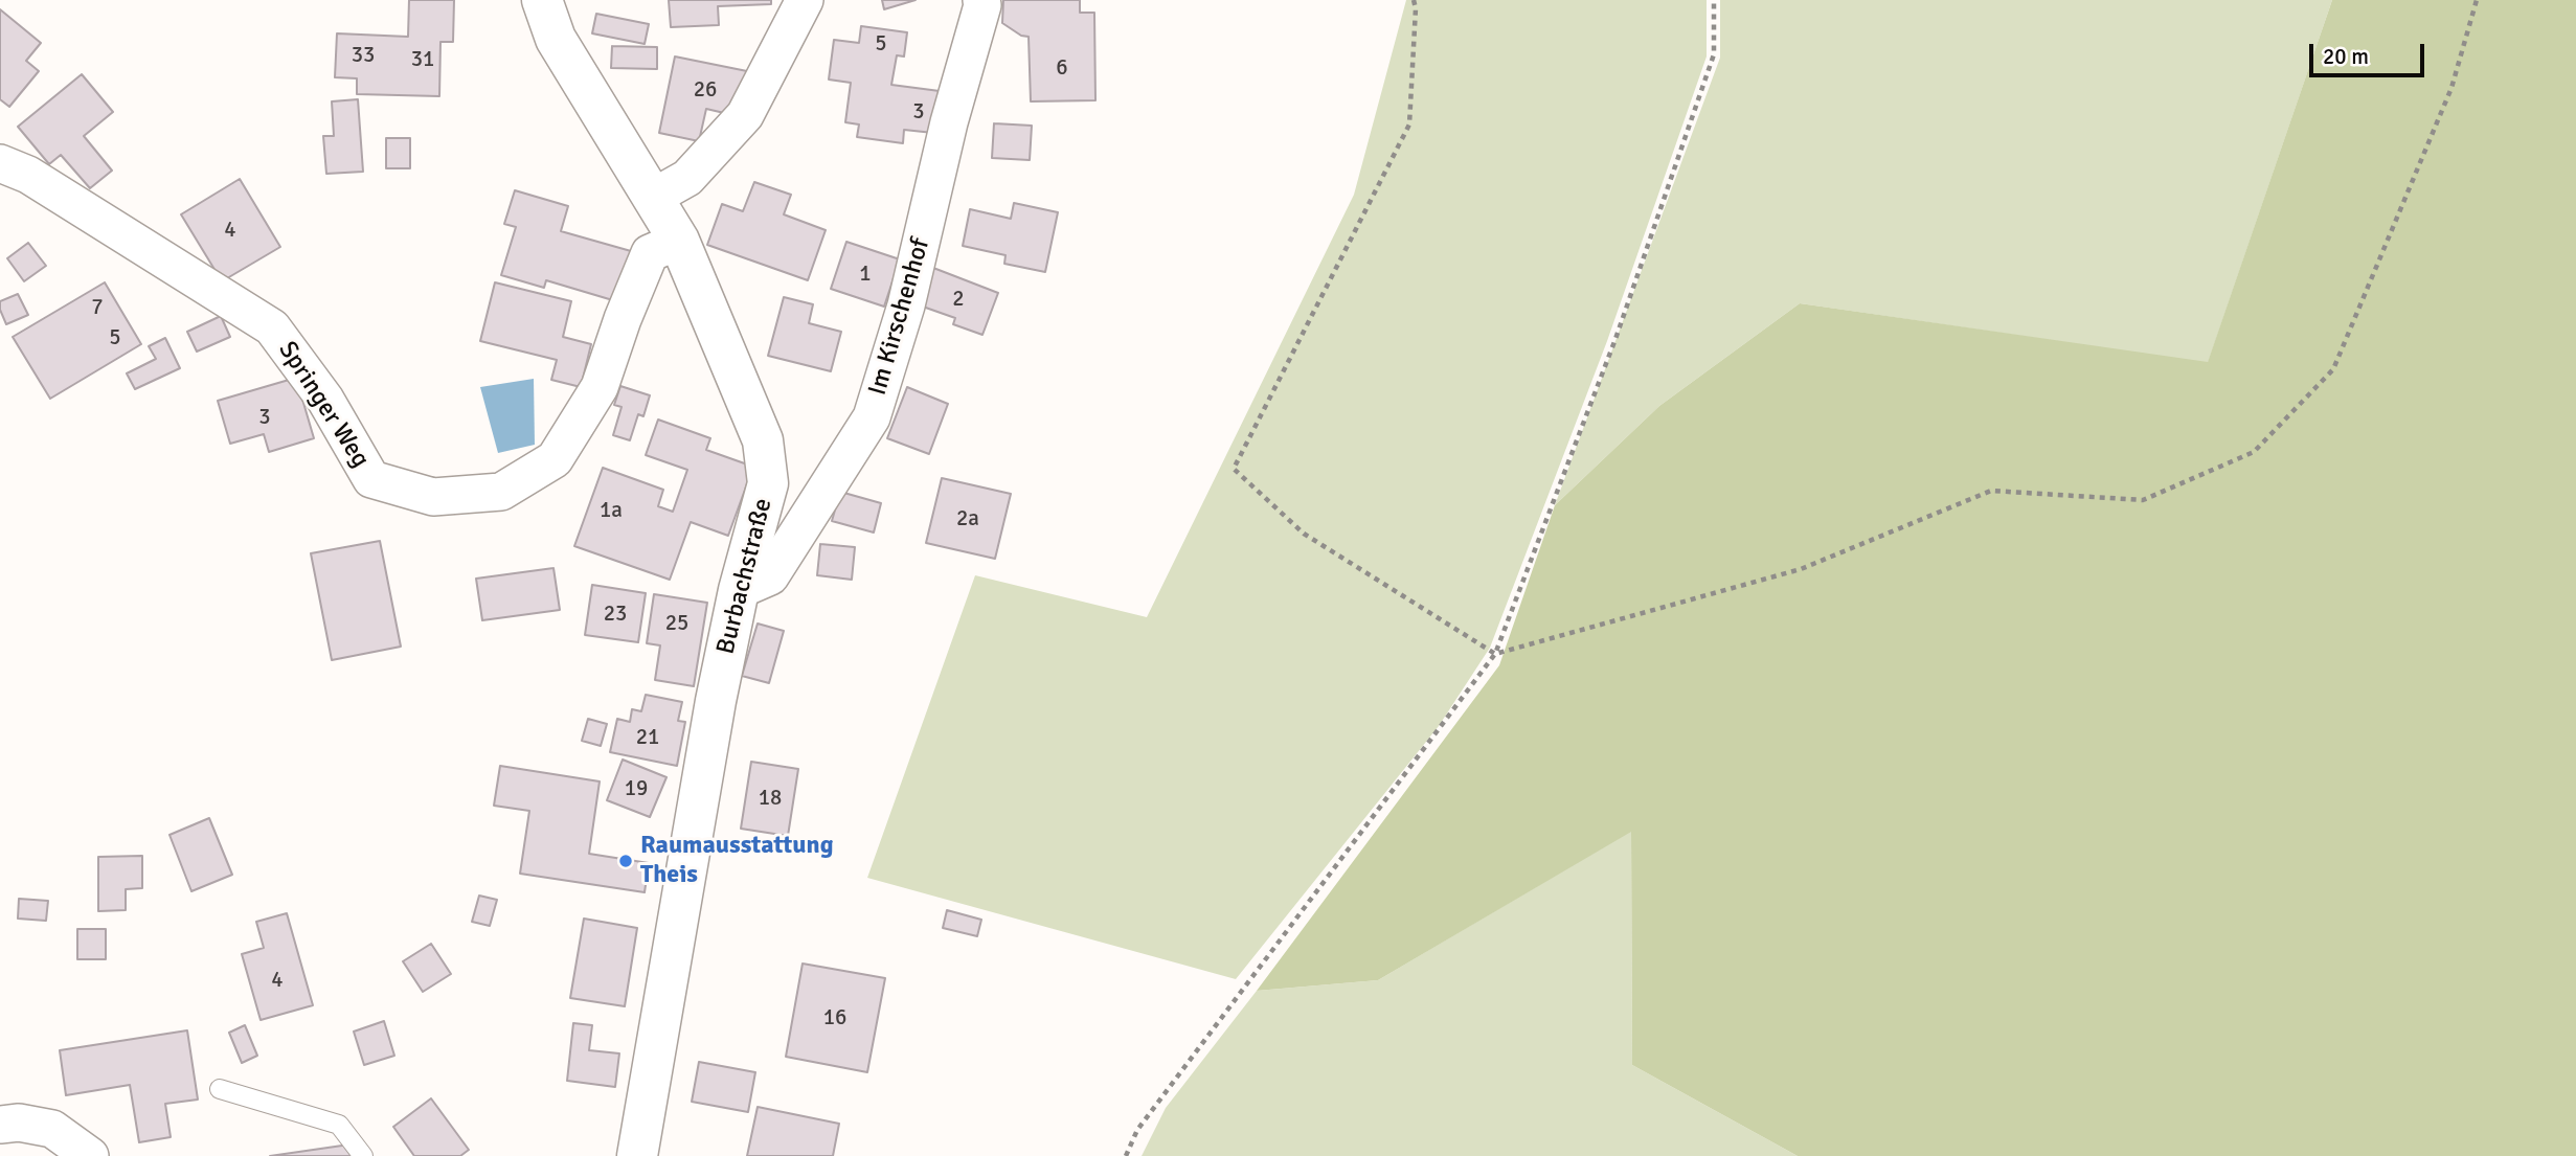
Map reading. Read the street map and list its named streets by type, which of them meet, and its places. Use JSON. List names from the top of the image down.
{
  "streets": {
    "street": ["Im Kirschenhof", "Springer Weg", "Burbachstraße"]
  },
  "crossings": [
    ["Im Kirschenhof", "Burbachstraße"],
    ["Springer Weg", "Burbachstraße"]
  ],
  "places": ["Raumausstattung Theis"],
  "house_numbers": [
    "5",
    "33",
    "31",
    "6",
    "26",
    "3",
    "4",
    "1",
    "2",
    "7",
    "5",
    "3",
    "1a",
    "2a",
    "23",
    "25",
    "21",
    "19",
    "18",
    "4",
    "16"
  ],
  "scale_bar": "20 m"
}
